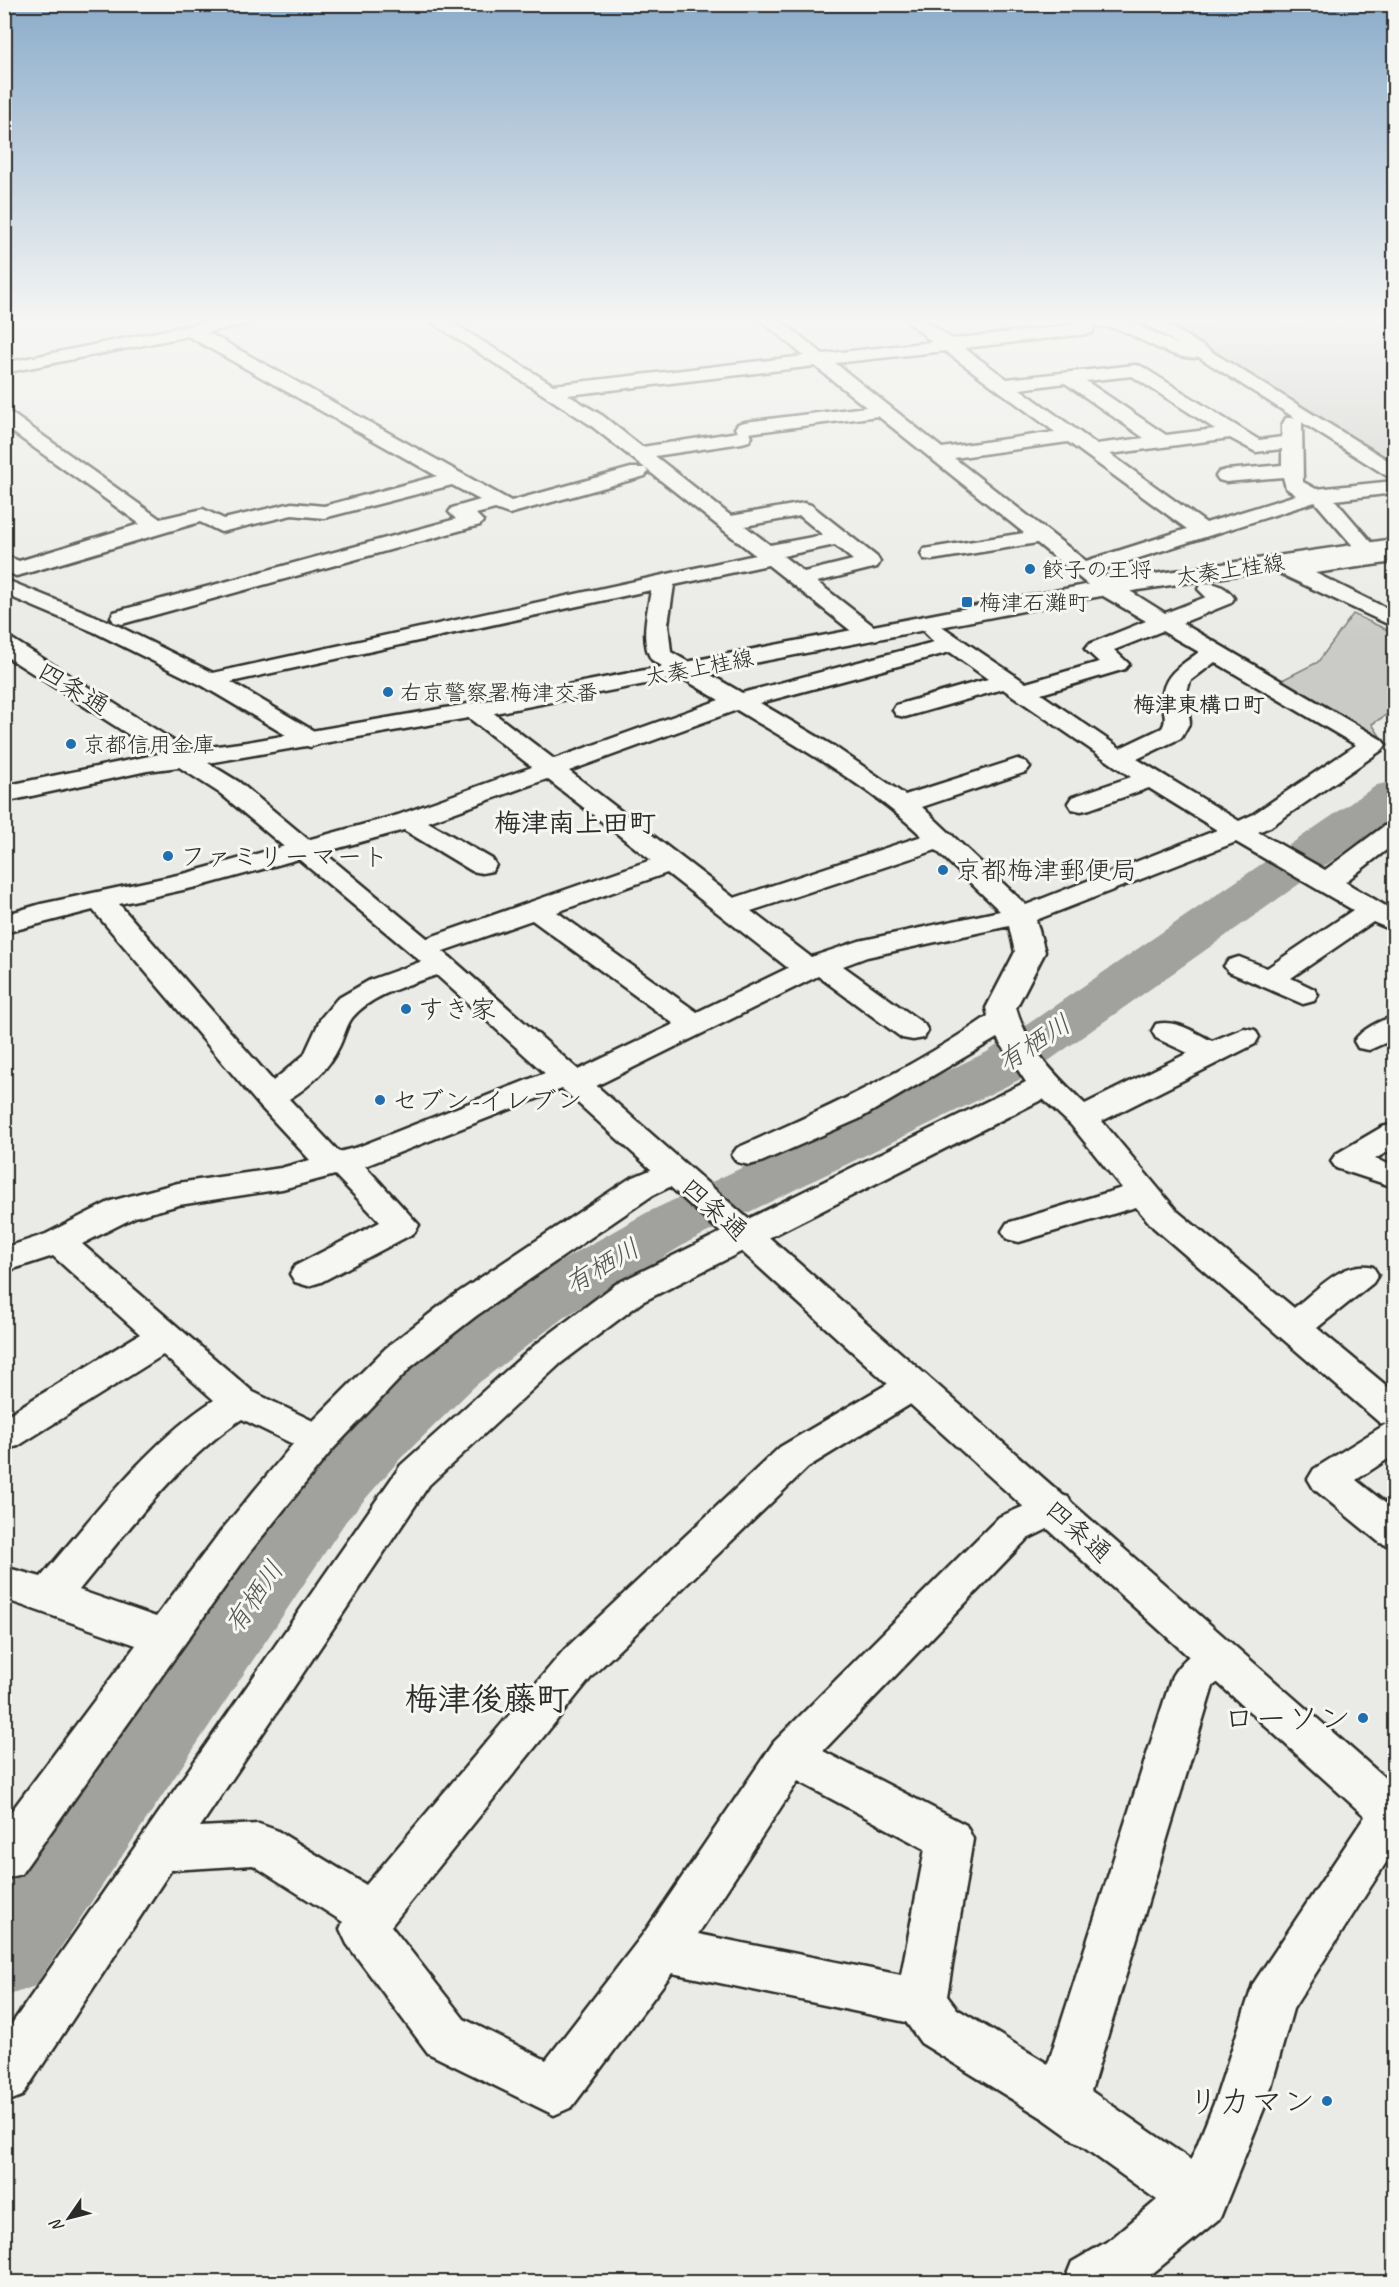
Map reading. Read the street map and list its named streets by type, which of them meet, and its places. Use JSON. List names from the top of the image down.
{
  "streets": {
    "street": ["太秦上桂線", "四条通"]
  },
  "crossings": [
    ["太秦上桂線", "四条通"]
  ],
  "districts": ["梅津東構口町", "梅津南上田町", "梅津後藤町"],
  "water": ["有栖川"],
  "places": {
    "other": [
      "餃子の王将",
      "右京警察署梅津交番",
      "京都信用金庫",
      "ファミリーマート",
      "京都梅津郵便局",
      "すき家",
      "セブン-イレブン",
      "ローソン",
      "リカマン"
    ],
    "transit": ["梅津石灘町"]
  },
  "north": "bottom left"
}
